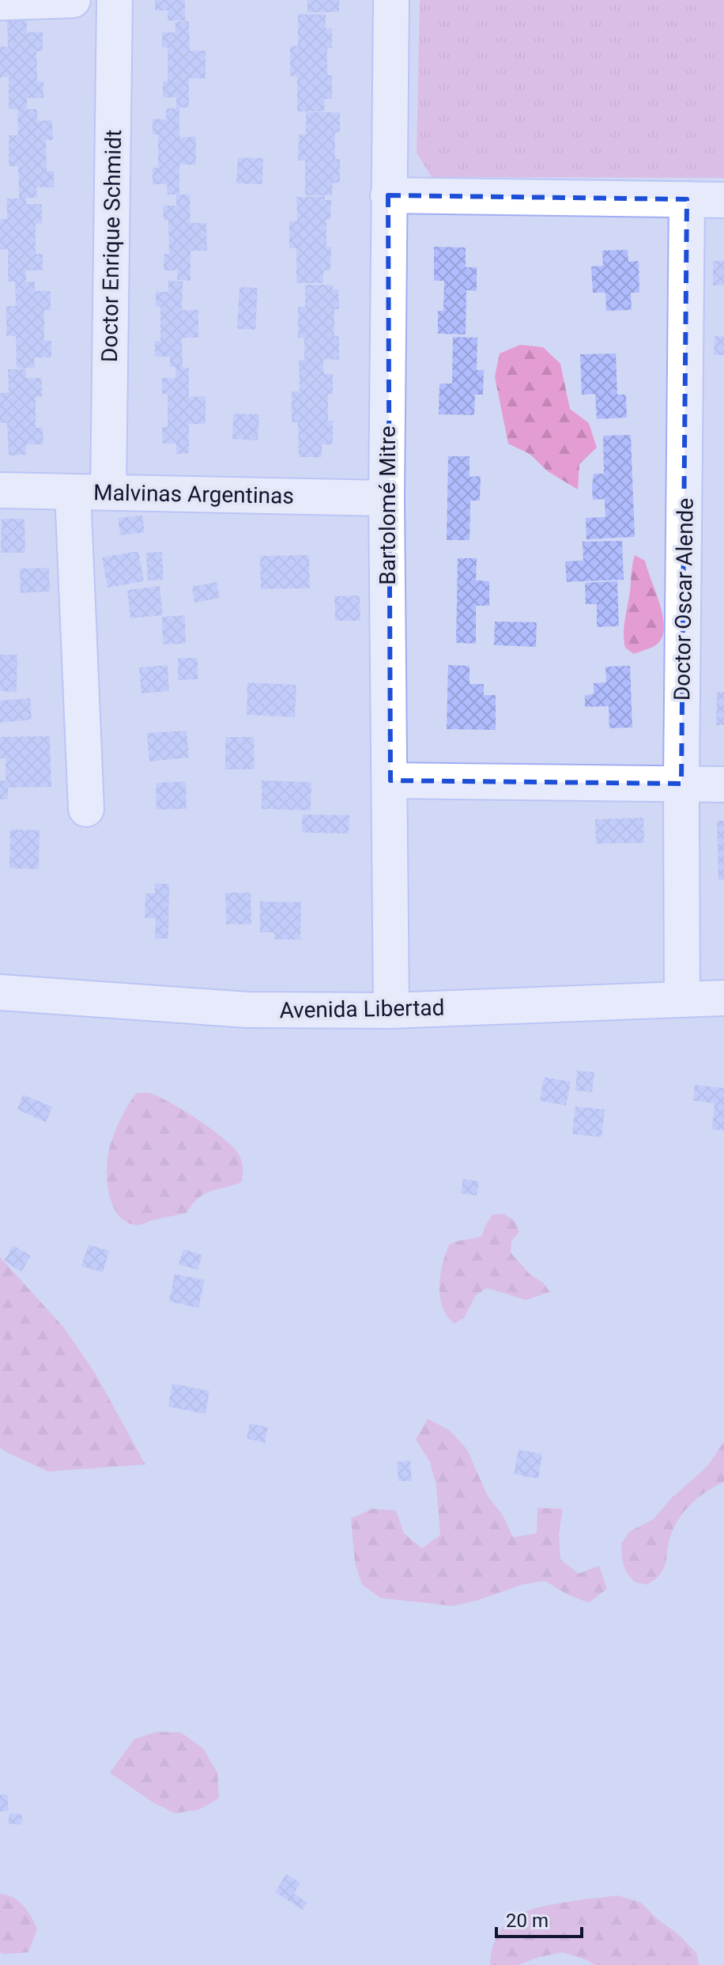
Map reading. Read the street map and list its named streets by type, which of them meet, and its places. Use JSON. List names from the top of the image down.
{
  "streets": {
    "street": [
      "Doctor Enrique Schmidt",
      "Malvinas Argentinas",
      "Bartolomé Mitre",
      "Doctor Oscar Alende",
      "Avenida Libertad"
    ]
  },
  "crossings": [
    ["Doctor Enrique Schmidt", "Malvinas Argentinas"],
    ["Malvinas Argentinas", "Bartolomé Mitre"],
    ["Bartolomé Mitre", "Avenida Libertad"],
    ["Doctor Oscar Alende", "Avenida Libertad"]
  ],
  "scale_bar": "20 m"
}
